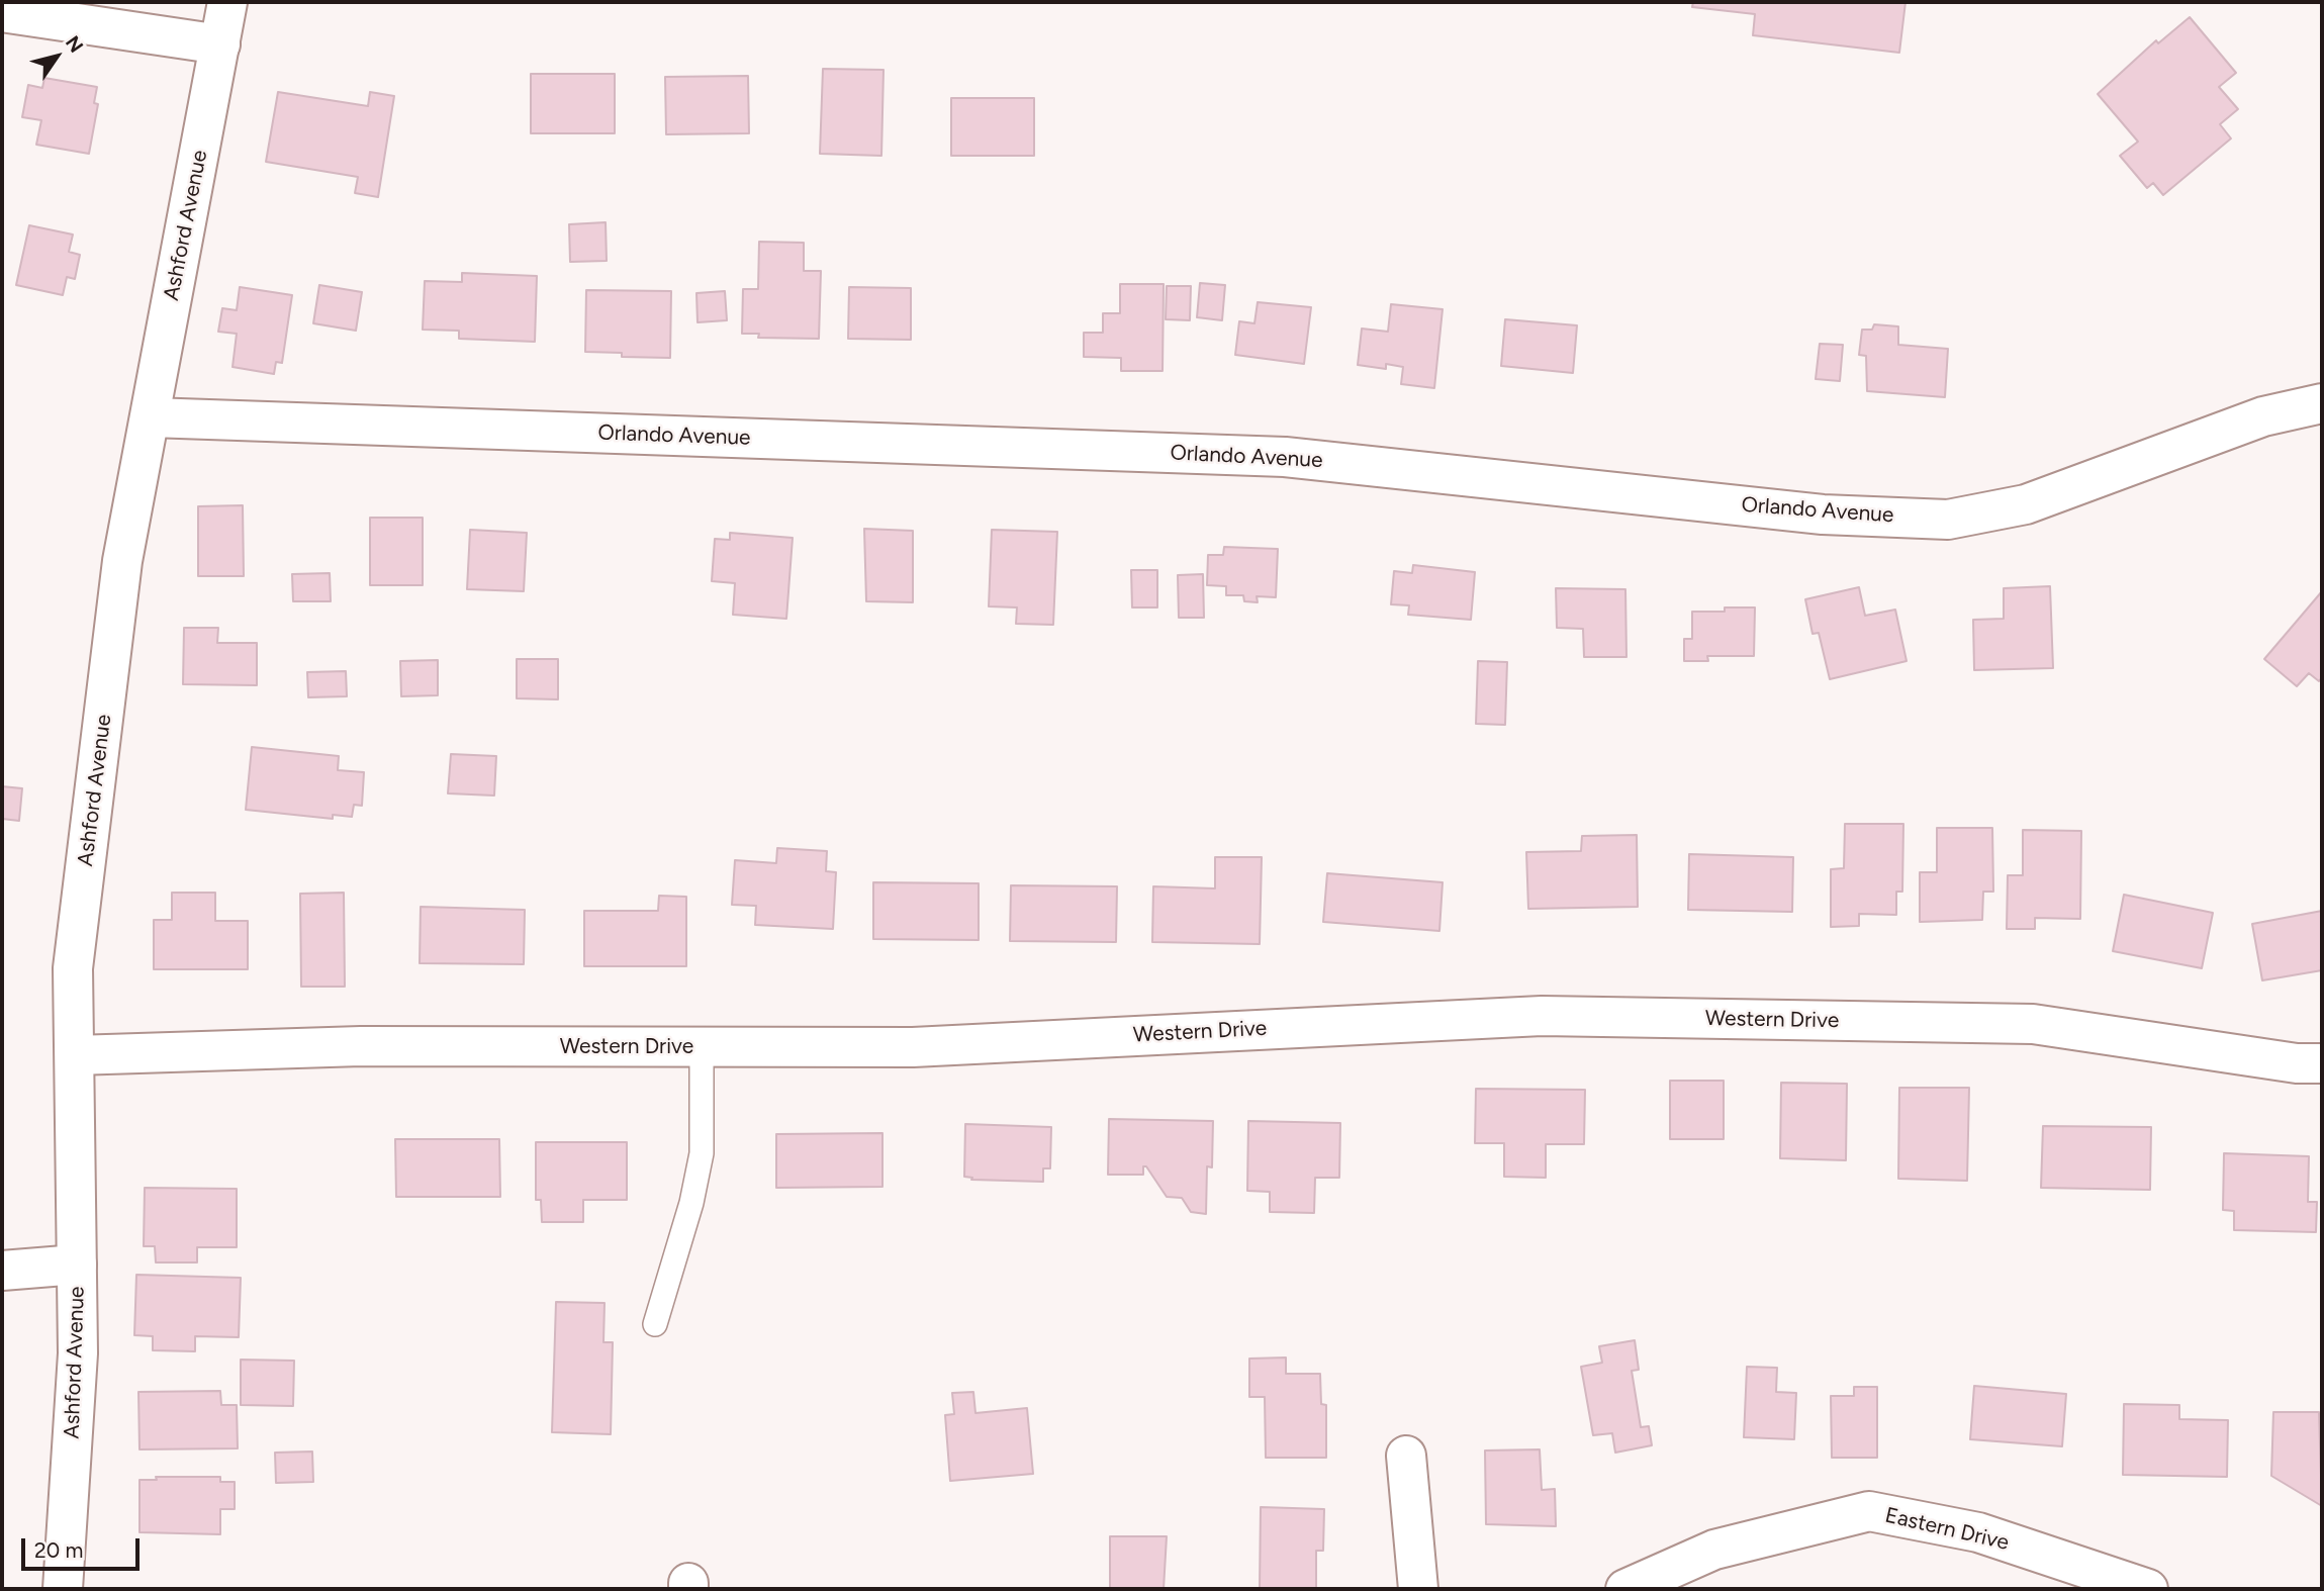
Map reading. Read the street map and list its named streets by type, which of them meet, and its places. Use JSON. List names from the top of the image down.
{
  "streets": {
    "street": [
      "Ashford Avenue",
      "Orlando Avenue",
      "Western Drive",
      "Eastern Drive"
    ]
  },
  "crossings": [
    ["Ashford Avenue", "Orlando Avenue"],
    ["Ashford Avenue", "Western Drive"]
  ],
  "scale_bar": "20 m",
  "north": "top right"
}
